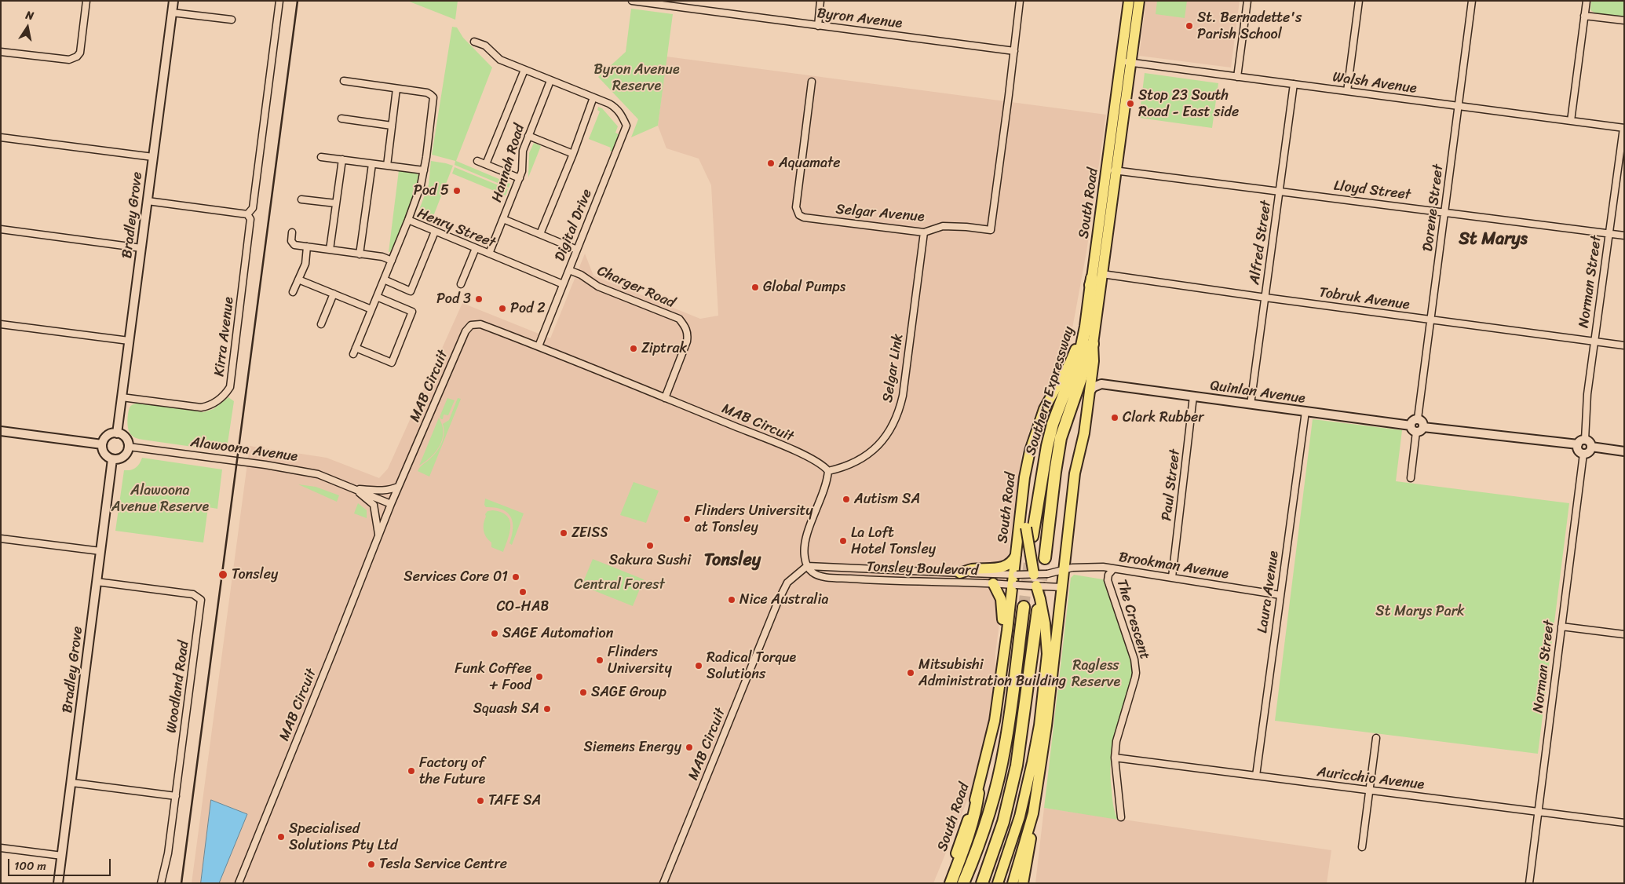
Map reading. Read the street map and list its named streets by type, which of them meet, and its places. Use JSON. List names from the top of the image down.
{
  "streets": {
    "highway": ["South Road", "Southern Expressway"],
    "street": [
      "Byron Avenue",
      "Walsh Avenue",
      "Hannah Road",
      "Lloyd Street",
      "Dorene Street",
      "Selgar Avenue",
      "Bradley Grove",
      "Digital Drive",
      "Henry Street",
      "Alfred Street",
      "Norman Street",
      "Charger Road",
      "Tobruk Avenue",
      "Kirra Avenue",
      "Selgar Link",
      "MAB Circuit",
      "Quinlan Avenue",
      "Alawoona Avenue",
      "Paul Street",
      "Brookman Avenue",
      "Tonsley Boulevard",
      "Laura Avenue",
      "The Crescent",
      "Woodland Road",
      "Auricchio Avenue"
    ]
  },
  "crossings": [
    ["Byron Avenue", "Selgar Avenue"],
    ["Walsh Avenue", "South Road"],
    ["Walsh Avenue", "Dorene Street"],
    ["Walsh Avenue", "Alfred Street"],
    ["Walsh Avenue", "Norman Street"],
    ["Hannah Road", "Henry Street"],
    ["Lloyd Street", "South Road"],
    ["Lloyd Street", "Dorene Street"],
    ["Lloyd Street", "Alfred Street"],
    ["Lloyd Street", "Norman Street"],
    ["South Road", "Tobruk Avenue"],
    ["South Road", "Southern Expressway"],
    ["South Road", "Brookman Avenue"],
    ["South Road", "Tonsley Boulevard"],
    ["Dorene Street", "Tobruk Avenue"],
    ["Dorene Street", "Quinlan Avenue"],
    ["Selgar Avenue", "Selgar Link"],
    ["Bradley Grove", "Kirra Avenue"],
    ["Bradley Grove", "Alawoona Avenue"],
    ["Bradley Grove", "Woodland Road"],
    ["Digital Drive", "Henry Street"],
    ["Digital Drive", "Charger Road"],
    ["Digital Drive", "MAB Circuit"],
    ["Alfred Street", "Tobruk Avenue"],
    ["Alfred Street", "Quinlan Avenue"],
    ["Norman Street", "Tobruk Avenue"],
    ["Norman Street", "Auricchio Avenue"],
    ["Charger Road", "MAB Circuit"],
    ["Tobruk Avenue", "Southern Expressway"],
    ["Selgar Link", "MAB Circuit"],
    ["MAB Circuit", "Alawoona Avenue"],
    ["MAB Circuit", "Tonsley Boulevard"],
    ["Quinlan Avenue", "Paul Street"],
    ["Quinlan Avenue", "Laura Avenue"],
    ["Paul Street", "Brookman Avenue"],
    ["Brookman Avenue", "Tonsley Boulevard"],
    ["Brookman Avenue", "Laura Avenue"],
    ["Brookman Avenue", "The Crescent"],
    ["Laura Avenue", "Auricchio Avenue"],
    ["The Crescent", "Auricchio Avenue"]
  ],
  "districts": ["St Marys", "Tonsley"],
  "parks": [
    "Byron Avenue Reserve",
    "Alawoona Avenue Reserve",
    "Central Forest",
    "St Marys Park",
    "Ragless Reserve"
  ],
  "places": [
    "St. Bernadette's Parish School",
    "Stop 23 South Road - East side",
    "Aquamate",
    "Pod 5",
    "Global Pumps",
    "Pod 3",
    "Pod 2",
    "Ziptrak",
    "Clark Rubber",
    "Autism SA",
    "Flinders University at Tonsley",
    "ZEISS",
    "La Loft Hotel Tonsley",
    "Sakura Sushi",
    "Tonsley",
    "Services Core 01",
    "CO-HAB",
    "Nice Australia",
    "SAGE Automation",
    "Flinders University",
    "Radical Torque Solutions",
    "Mitsubishi Administration Building",
    "Funk Coffee + Food",
    "SAGE Group",
    "Squash SA",
    "Siemens Energy",
    "Factory of the Future",
    "TAFE SA",
    "Specialised Solutions Pty Ltd",
    "Tesla Service Centre"
  ],
  "scale_bar": "100 m",
  "north": "top"
}
